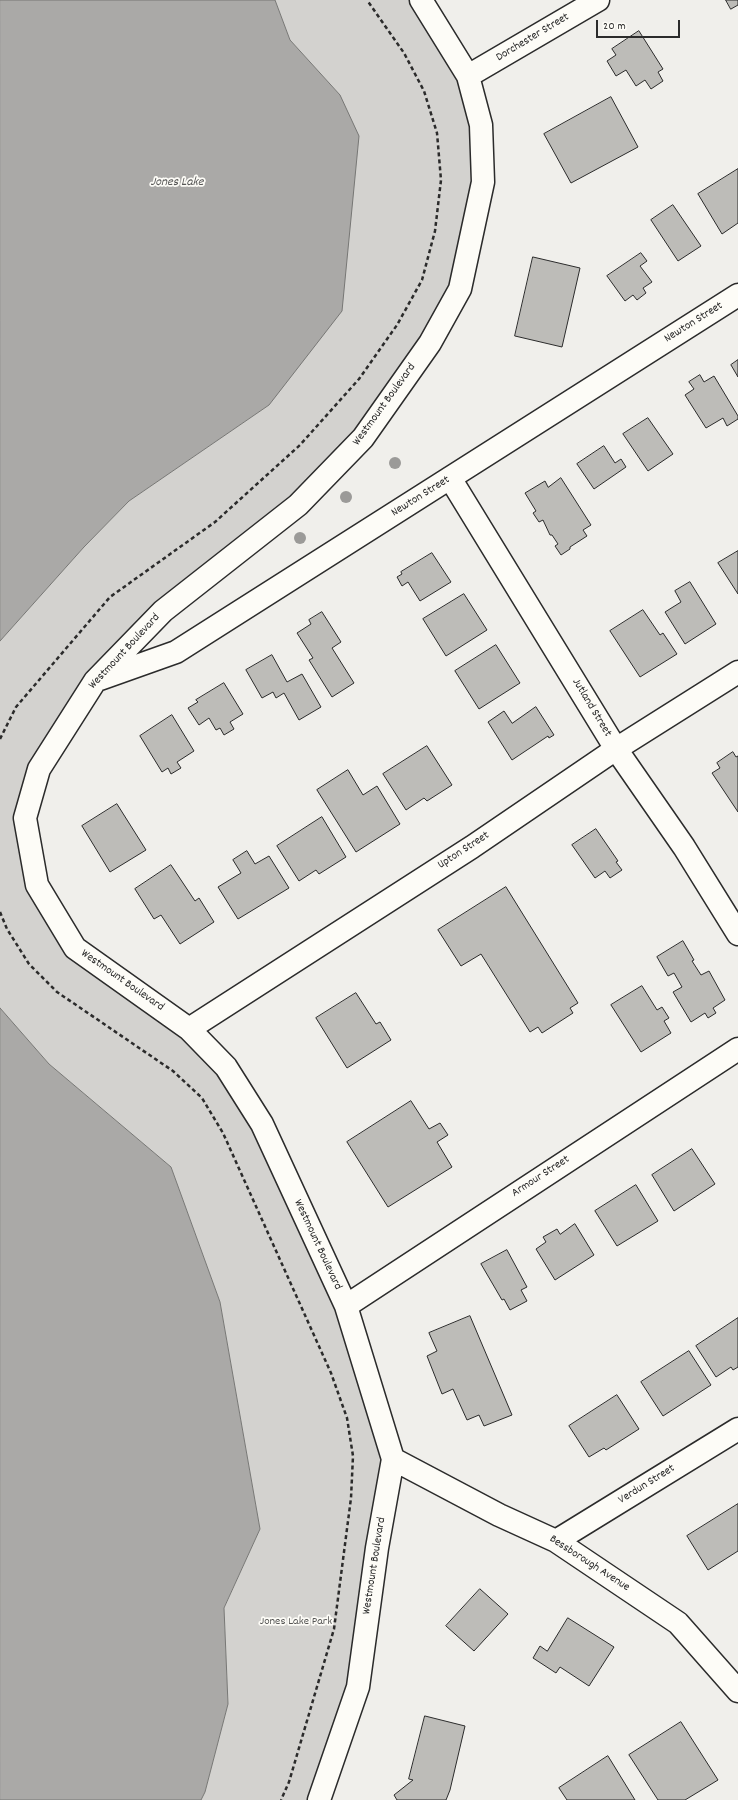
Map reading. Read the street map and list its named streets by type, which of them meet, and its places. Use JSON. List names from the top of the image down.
{
  "streets": {
    "street": [
      "Dorchester Street",
      "Newton Street",
      "Westmount Boulevard",
      "Jutland Street",
      "Upton Street",
      "Armour Street",
      "Verdun Street",
      "Bessborough Avenue"
    ]
  },
  "crossings": [
    ["Dorchester Street", "Westmount Boulevard"],
    ["Newton Street", "Westmount Boulevard"],
    ["Newton Street", "Jutland Street"],
    ["Westmount Boulevard", "Upton Street"],
    ["Westmount Boulevard", "Armour Street"],
    ["Westmount Boulevard", "Bessborough Avenue"],
    ["Jutland Street", "Upton Street"],
    ["Verdun Street", "Bessborough Avenue"]
  ],
  "water": ["Jones Lake"],
  "parks": ["Jones Lake Park"],
  "scale_bar": "20 m"
}
